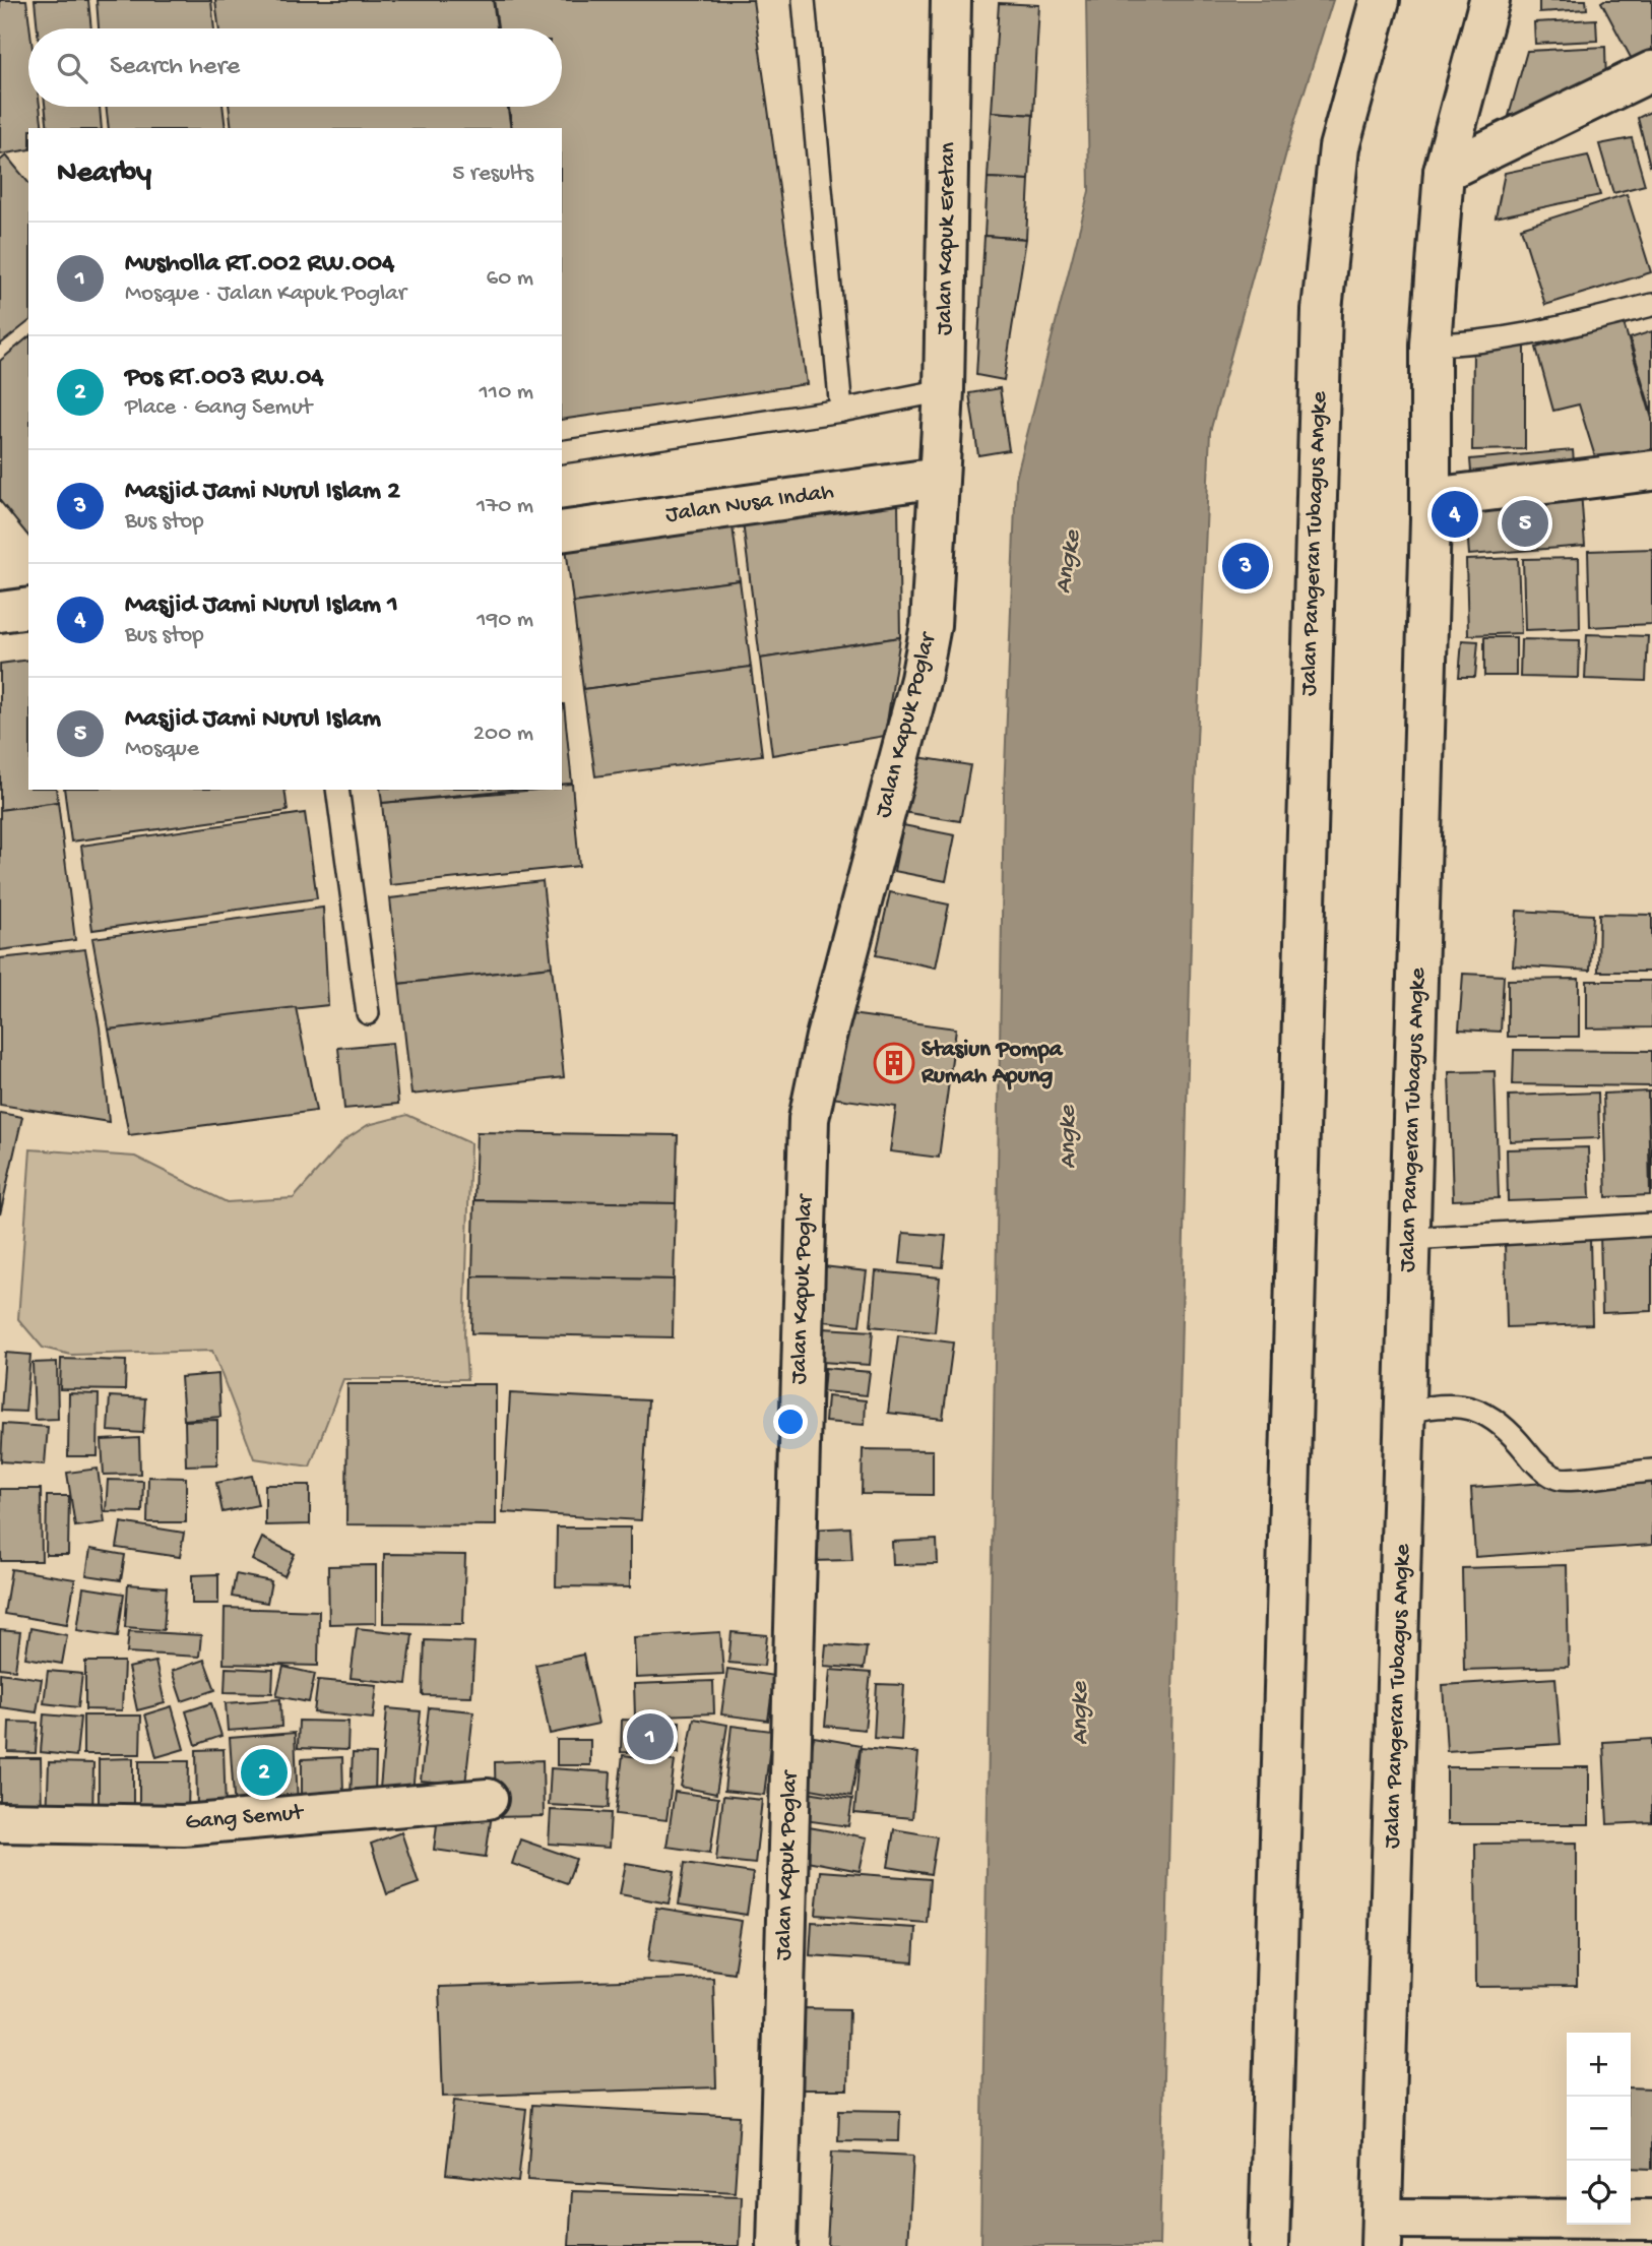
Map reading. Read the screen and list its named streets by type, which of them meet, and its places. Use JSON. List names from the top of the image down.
{
  "streets": {
    "main road": [
      "Jalan Kapuk Eretan",
      "Jalan Nusa Indah",
      "Jalan Pangeran Tubagus Angke",
      "Jalan Kapuk Poglar",
      "Gang Semut"
    ]
  },
  "crossings": [
    ["Jalan Kapuk Eretan", "Jalan Nusa Indah"],
    ["Jalan Kapuk Eretan", "Jalan Kapuk Poglar"],
    ["Jalan Nusa Indah", "Jalan Kapuk Poglar"]
  ],
  "water": ["Angke"],
  "places": {
    "building": ["Stasiun Pompa Rumah Apung"]
  },
  "page": {
    "search": "Search here",
    "heading": ["Nearby", "5 results"],
    "list": [
      {
        "mark": "1",
        "name": "Musholla RT.002 RW.004",
        "note": "Mosque · Jalan Kapuk Poglar",
        "value": "60 m"
      },
      {
        "mark": "2",
        "name": "Pos RT.003 RW.04",
        "note": "Place · Gang Semut",
        "value": "110 m"
      },
      {
        "mark": "3",
        "name": "Masjid Jami Nurul Islam 2",
        "note": "Bus stop",
        "value": "170 m"
      },
      {
        "mark": "4",
        "name": "Masjid Jami Nurul Islam 1",
        "note": "Bus stop",
        "value": "190 m"
      },
      {
        "mark": "5",
        "name": "Masjid Jami Nurul Islam",
        "note": "Mosque",
        "value": "200 m"
      }
    ],
    "pins": [
      "4",
      "5",
      "3",
      "1",
      "2"
    ],
    "map_buttons": ["+", "−"]
  }
}
